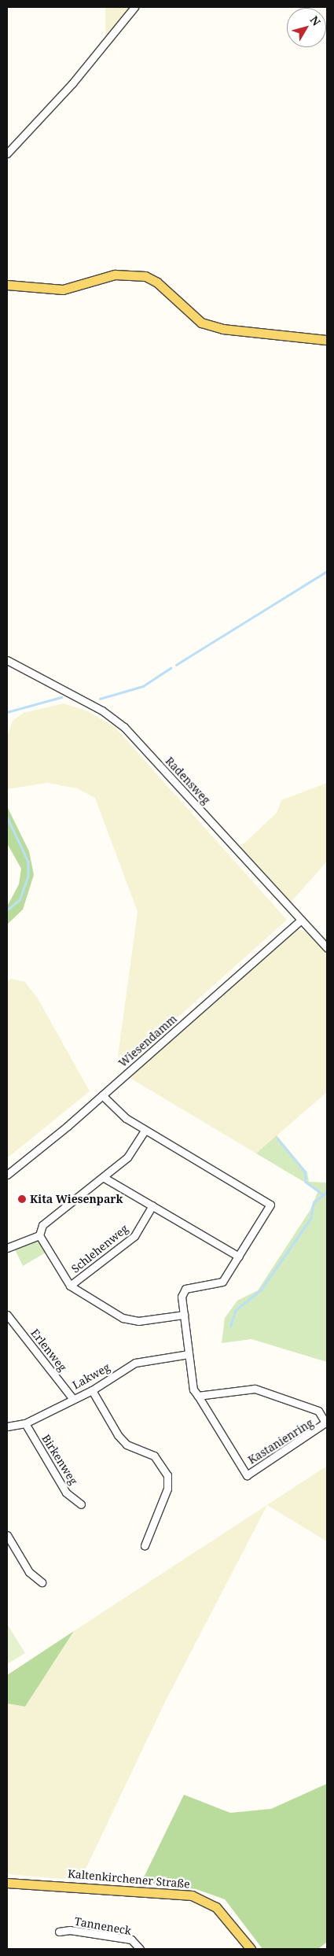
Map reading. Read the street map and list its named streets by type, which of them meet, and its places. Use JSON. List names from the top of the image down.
{
  "streets": {
    "main road": ["Kaltenkirchener Straße"],
    "street": [
      "Radensweg",
      "Wiesendamm",
      "Schlehenweg",
      "Erlenweg",
      "Lakweg",
      "Kastanienring",
      "Birkenweg",
      "Tanneneck"
    ]
  },
  "crossings": [
    ["Radensweg", "Wiesendamm"],
    ["Erlenweg", "Lakweg"],
    ["Lakweg", "Kastanienring"],
    ["Lakweg", "Birkenweg"]
  ],
  "places": ["Kita Wiesenpark"],
  "north": "top right"
}
